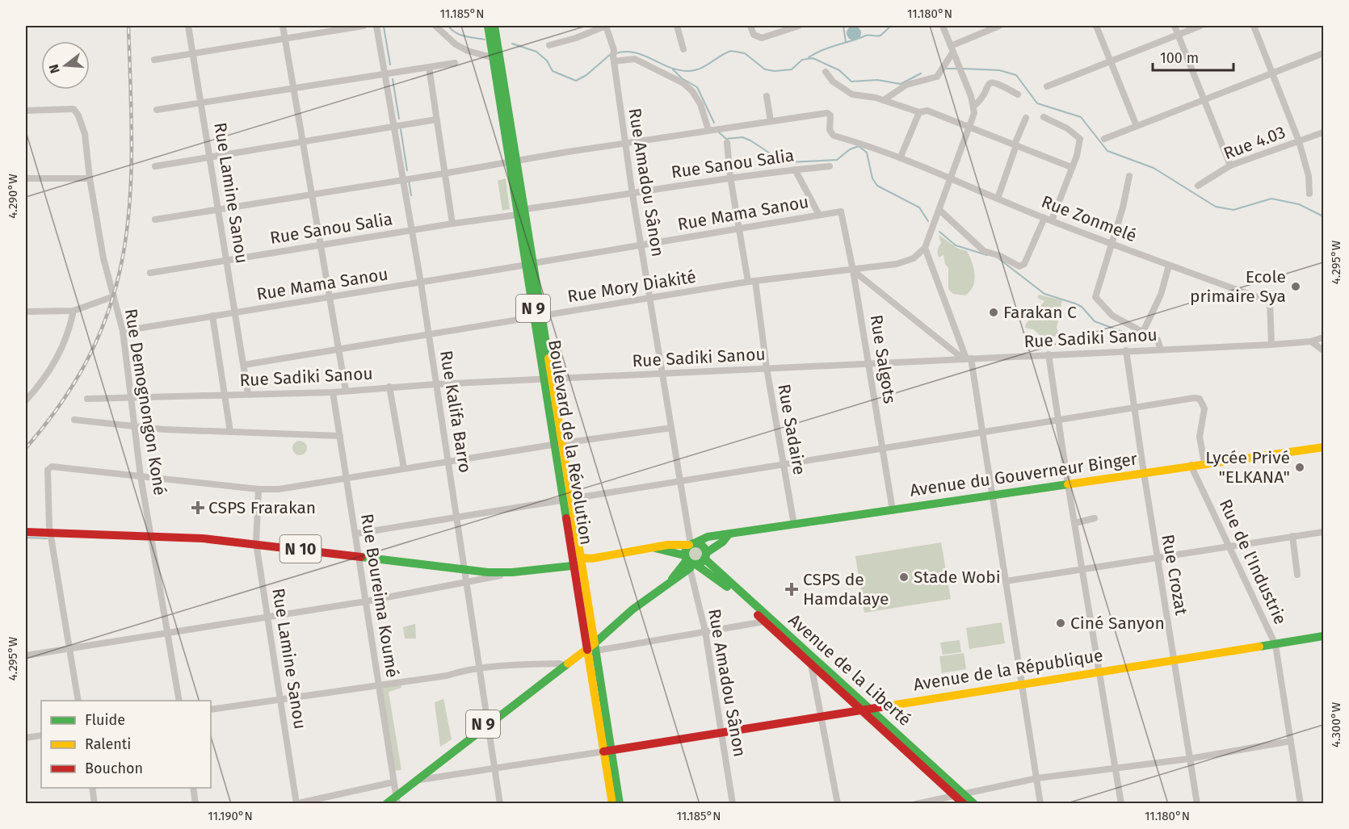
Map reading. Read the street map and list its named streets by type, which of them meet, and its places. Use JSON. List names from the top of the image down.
{
  "streets": {
    "main road": [
      "N 9",
      "Boulevard de la Révolution",
      "Avenue du Gouverneur Binger",
      "N 10",
      "Avenue de la Liberté",
      "Avenue de la République"
    ],
    "street": [
      "Rue 4.03",
      "Rue Sanou Salia",
      "Rue Amadou Sânon",
      "Rue Lamine Sanou",
      "Rue Mama Sanou",
      "Rue Zonmelé",
      "Rue Mory Diakité",
      "Rue Sadiki Sanou",
      "Rue Salgots",
      "Rue Demognongon Koné",
      "Rue Kalifa Barro",
      "Rue Sadaire",
      "Rue de l'Industrie",
      "Rue Crozat",
      "Rue Boureima Koumé"
    ]
  },
  "crossings": [
    ["Rue Sanou Salia", "Rue Amadou Sânon"],
    ["Rue Sanou Salia", "Rue Lamine Sanou"],
    ["Rue Sanou Salia", "Rue Kalifa Barro"],
    ["Rue Sanou Salia", "Rue Sadaire"],
    ["Rue Sanou Salia", "Boulevard de la Révolution"],
    ["Rue Amadou Sânon", "Rue Mama Sanou"],
    ["Rue Amadou Sânon", "Rue Mory Diakité"],
    ["Rue Amadou Sânon", "Rue Sadiki Sanou"],
    ["Rue Amadou Sânon", "Avenue du Gouverneur Binger"],
    ["Rue Amadou Sânon", "Avenue de la Liberté"],
    ["Rue Amadou Sânon", "Avenue de la République"],
    ["Rue Lamine Sanou", "Rue Mama Sanou"],
    ["Rue Lamine Sanou", "Rue Mory Diakité"],
    ["Rue Lamine Sanou", "Rue Sadiki Sanou"],
    ["Rue Lamine Sanou", "N 10"],
    ["Rue Mama Sanou", "Rue Salgots"],
    ["Rue Mama Sanou", "Rue Demognongon Koné"],
    ["Rue Mama Sanou", "Rue Kalifa Barro"],
    ["Rue Mama Sanou", "Rue Sadaire"],
    ["Rue Mama Sanou", "Boulevard de la Révolution"],
    ["Rue Zonmelé", "Rue Sadiki Sanou"],
    ["Rue Mory Diakité", "Rue Salgots"],
    ["Rue Mory Diakité", "Rue Kalifa Barro"],
    ["Rue Mory Diakité", "Rue Sadaire"],
    ["Rue Mory Diakité", "Boulevard de la Révolution"],
    ["N 9", "Rue Kalifa Barro"],
    ["N 9", "Boulevard de la Révolution"],
    ["N 9", "Rue Boureima Koumé"],
    ["Rue Sadiki Sanou", "Rue Salgots"],
    ["Rue Sadiki Sanou", "Rue Demognongon Koné"],
    ["Rue Sadiki Sanou", "Rue Kalifa Barro"],
    ["Rue Sadiki Sanou", "Rue Sadaire"],
    ["Rue Sadiki Sanou", "Boulevard de la Révolution"],
    ["Rue Sadiki Sanou", "Rue Crozat"],
    ["Rue Sadiki Sanou", "Rue Boureima Koumé"],
    ["Rue Salgots", "Avenue du Gouverneur Binger"],
    ["Rue Demognongon Koné", "N 10"],
    ["Rue Kalifa Barro", "N 10"],
    ["Rue Sadaire", "Avenue du Gouverneur Binger"],
    ["Boulevard de la Révolution", "Avenue du Gouverneur Binger"],
    ["Boulevard de la Révolution", "N 10"],
    ["Boulevard de la Révolution", "Avenue de la République"],
    ["Avenue du Gouverneur Binger", "N 10"],
    ["Avenue du Gouverneur Binger", "Rue de l'Industrie"],
    ["Avenue du Gouverneur Binger", "Rue Crozat"],
    ["Avenue du Gouverneur Binger", "Avenue de la Liberté"],
    ["N 10", "Rue Boureima Koumé"],
    ["Rue de l'Industrie", "Avenue de la République"],
    ["Rue Crozat", "Avenue de la République"],
    ["Avenue de la Liberté", "Avenue de la République"]
  ],
  "places": {
    "other": [
      "Ecole primaire Sya",
      "Farakan C",
      "Lycée Privé \"ELKANA\"",
      "Stade Wobi",
      "Ciné Sanyon"
    ],
    "health": ["CSPS Frarakan", "CSPS de Hamdalaye"]
  },
  "legend": ["Fluide", "Ralenti", "Bouchon"],
  "scale_bar": "100 m",
  "north": "left",
  "coordinates": [
    "11.185°N",
    "11.180°N",
    "4.290°W",
    "4.295°W",
    "4.300°W",
    "11.190°N"
  ]
}
